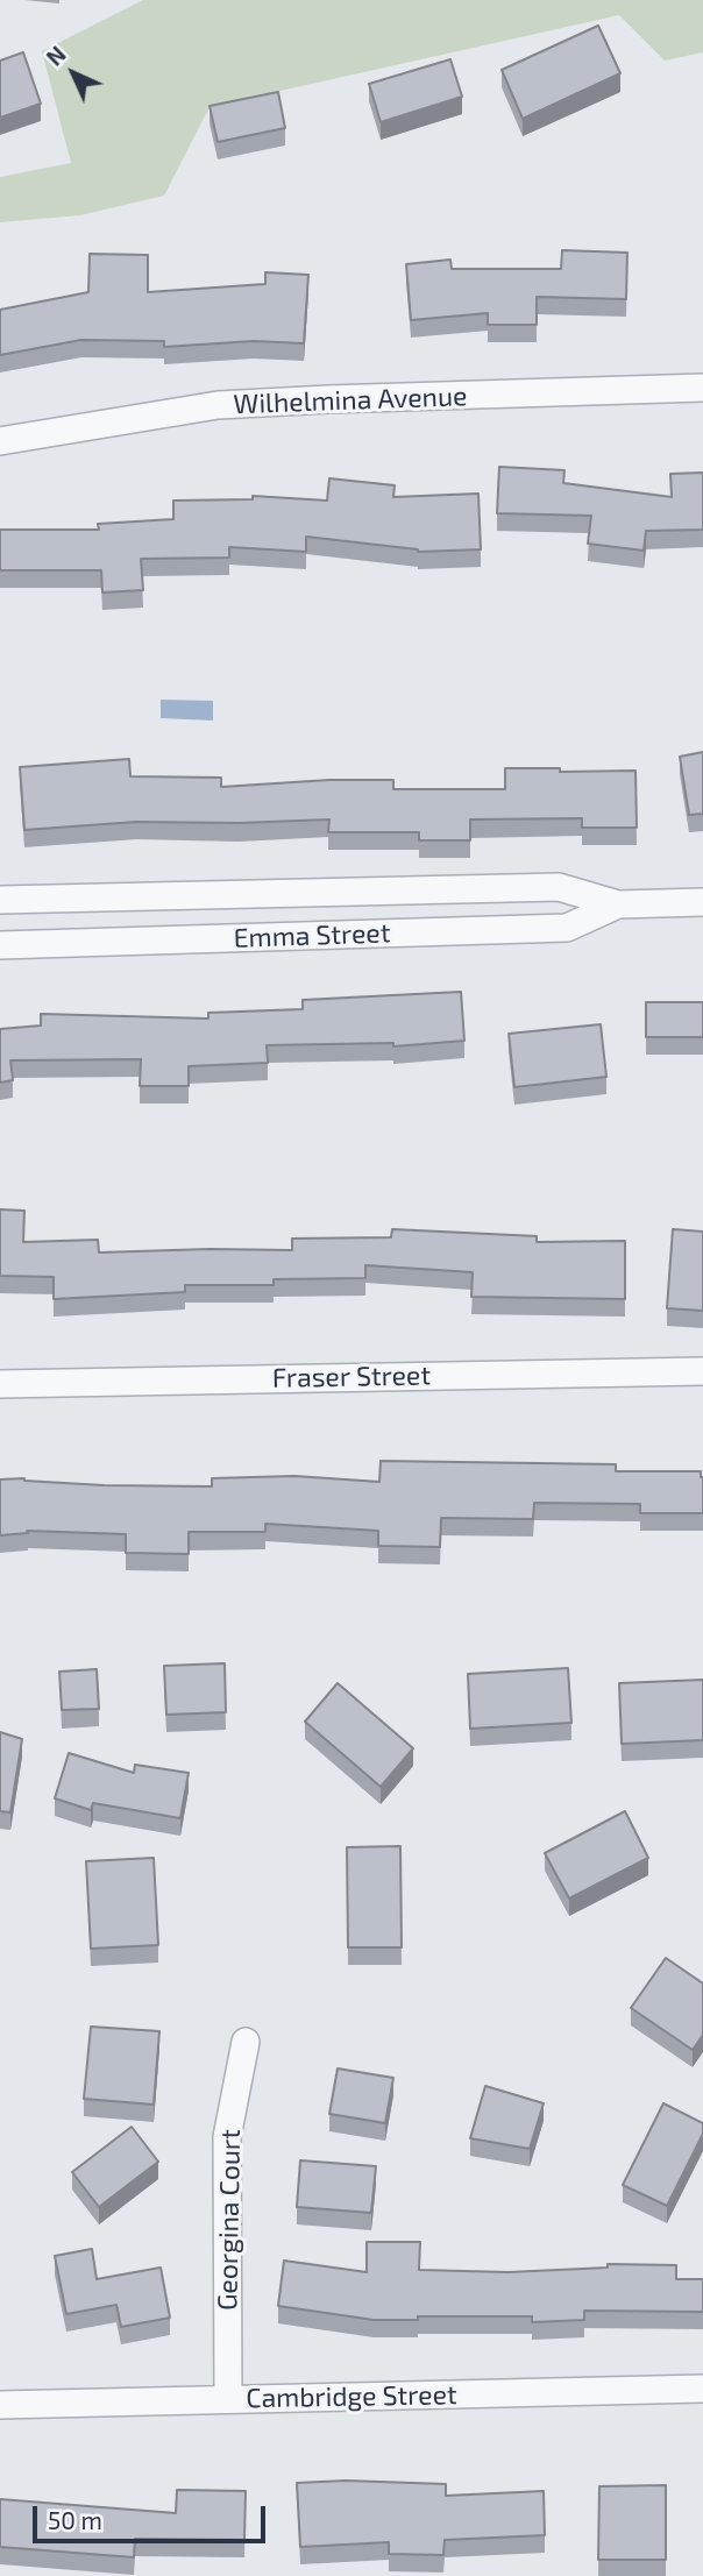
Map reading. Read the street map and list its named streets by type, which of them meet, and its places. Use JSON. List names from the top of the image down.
{
  "streets": {
    "street": [
      "Wilhelmina Avenue",
      "Emma Street",
      "Fraser Street",
      "Georgina Court",
      "Cambridge Street"
    ]
  },
  "crossings": [
    ["Georgina Court", "Cambridge Street"]
  ],
  "scale_bar": "50 m",
  "north": "top left"
}
